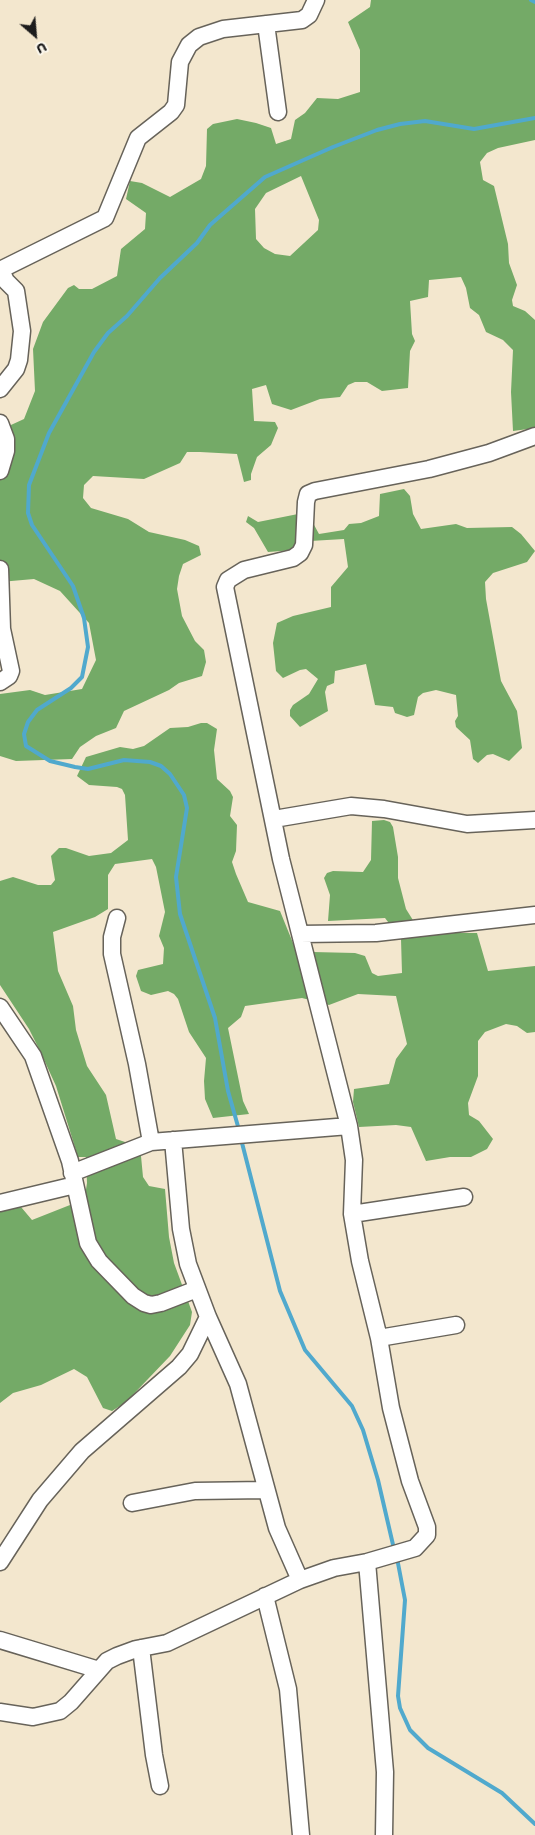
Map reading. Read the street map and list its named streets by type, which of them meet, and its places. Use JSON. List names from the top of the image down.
{
  "north": "bottom right"
}
